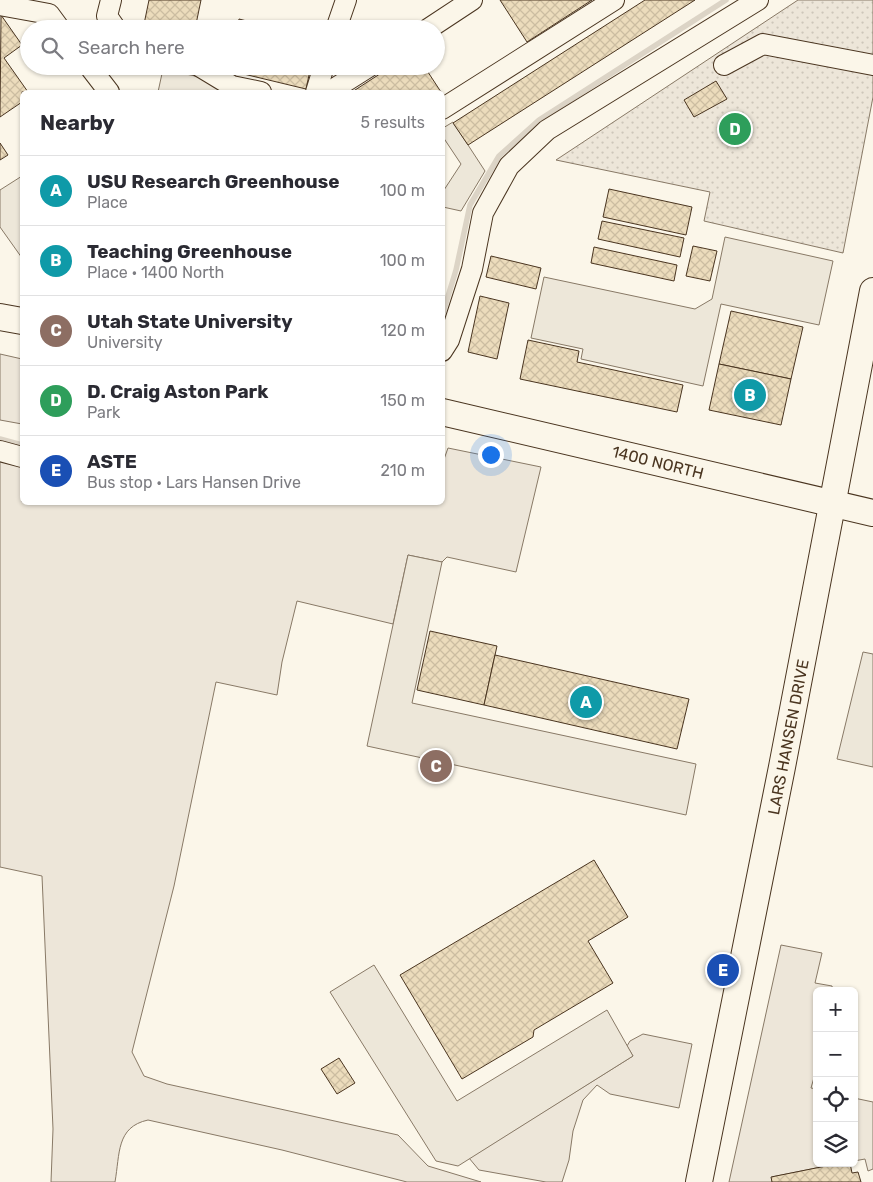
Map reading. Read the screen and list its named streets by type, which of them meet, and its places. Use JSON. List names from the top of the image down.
{
  "streets": {
    "main road": ["1400 NORTH", "LARS HANSEN DRIVE"]
  },
  "crossings": [
    ["1400 NORTH", "LARS HANSEN DRIVE"]
  ],
  "page": {
    "search": "Search here",
    "heading": ["Nearby", "5 results"],
    "pins": [
      "D",
      "B",
      "A",
      "C",
      "E"
    ],
    "list": [
      {
        "mark": "A",
        "name": "USU Research Greenhouse",
        "note": "Place",
        "value": "100 m"
      },
      {
        "mark": "B",
        "name": "Teaching Greenhouse",
        "note": "Place · 1400 North",
        "value": "100 m"
      },
      {
        "mark": "C",
        "name": "Utah State University",
        "note": "University",
        "value": "120 m"
      },
      {
        "mark": "D",
        "name": "D. Craig Aston Park",
        "note": "Park",
        "value": "150 m"
      },
      {
        "mark": "E",
        "name": "ASTE",
        "note": "Bus stop · Lars Hansen Drive",
        "value": "210 m"
      }
    ],
    "map_buttons": ["+", "−"]
  }
}
